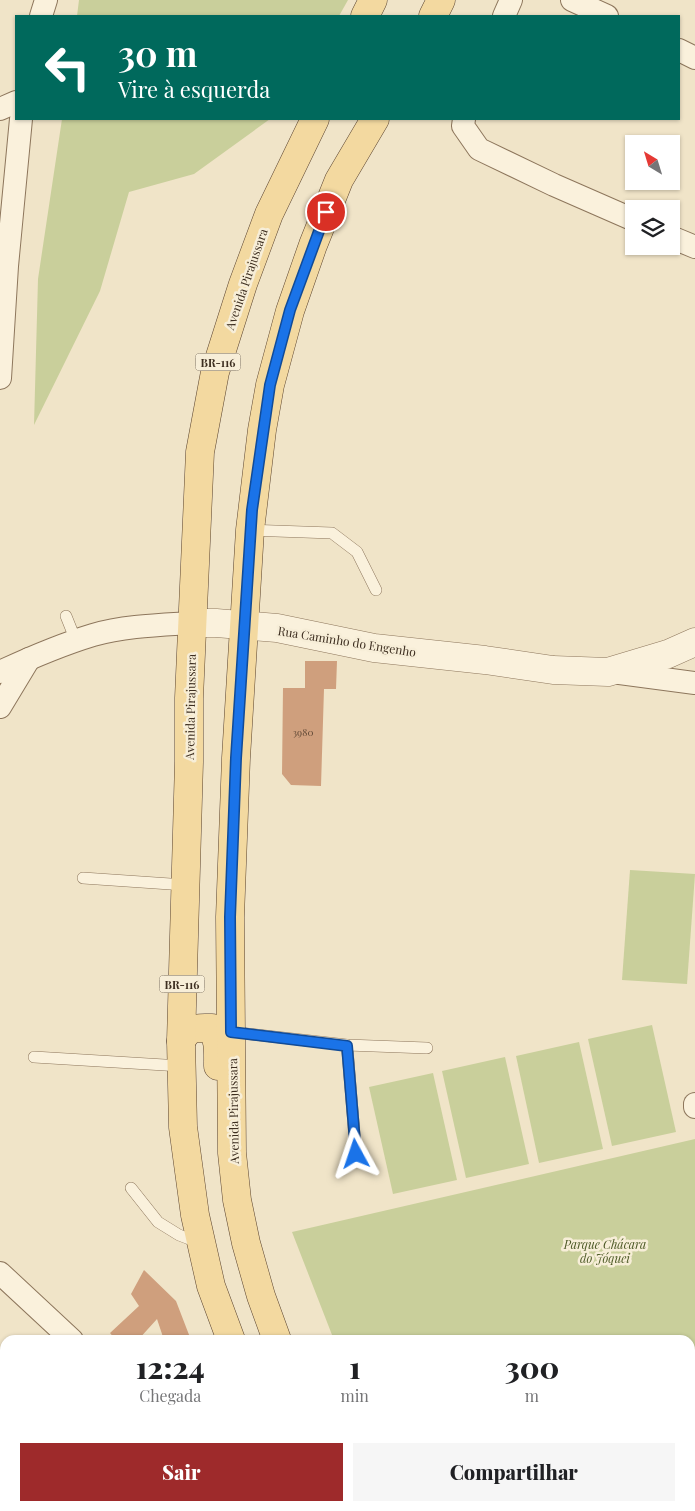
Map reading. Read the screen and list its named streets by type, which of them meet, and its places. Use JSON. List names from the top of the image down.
{
  "streets": {
    "main road": ["Avenida Pirajussara", "BR-116"],
    "street": ["Rua Caminho do Engenho"]
  },
  "crossings": [
    ["Avenida Pirajussara", "Rua Caminho do Engenho"]
  ],
  "parks": ["Parque Chácara do Jóquei"],
  "house_numbers": ["3980"],
  "north": "top left",
  "page": {
    "turn": ["30 m", "Vire à esquerda"],
    "eta": [
      "12:24",
      "Chegada",
      "1",
      "min",
      "300",
      "m"
    ],
    "buttons": ["Sair", "Compartilhar"]
  }
}
